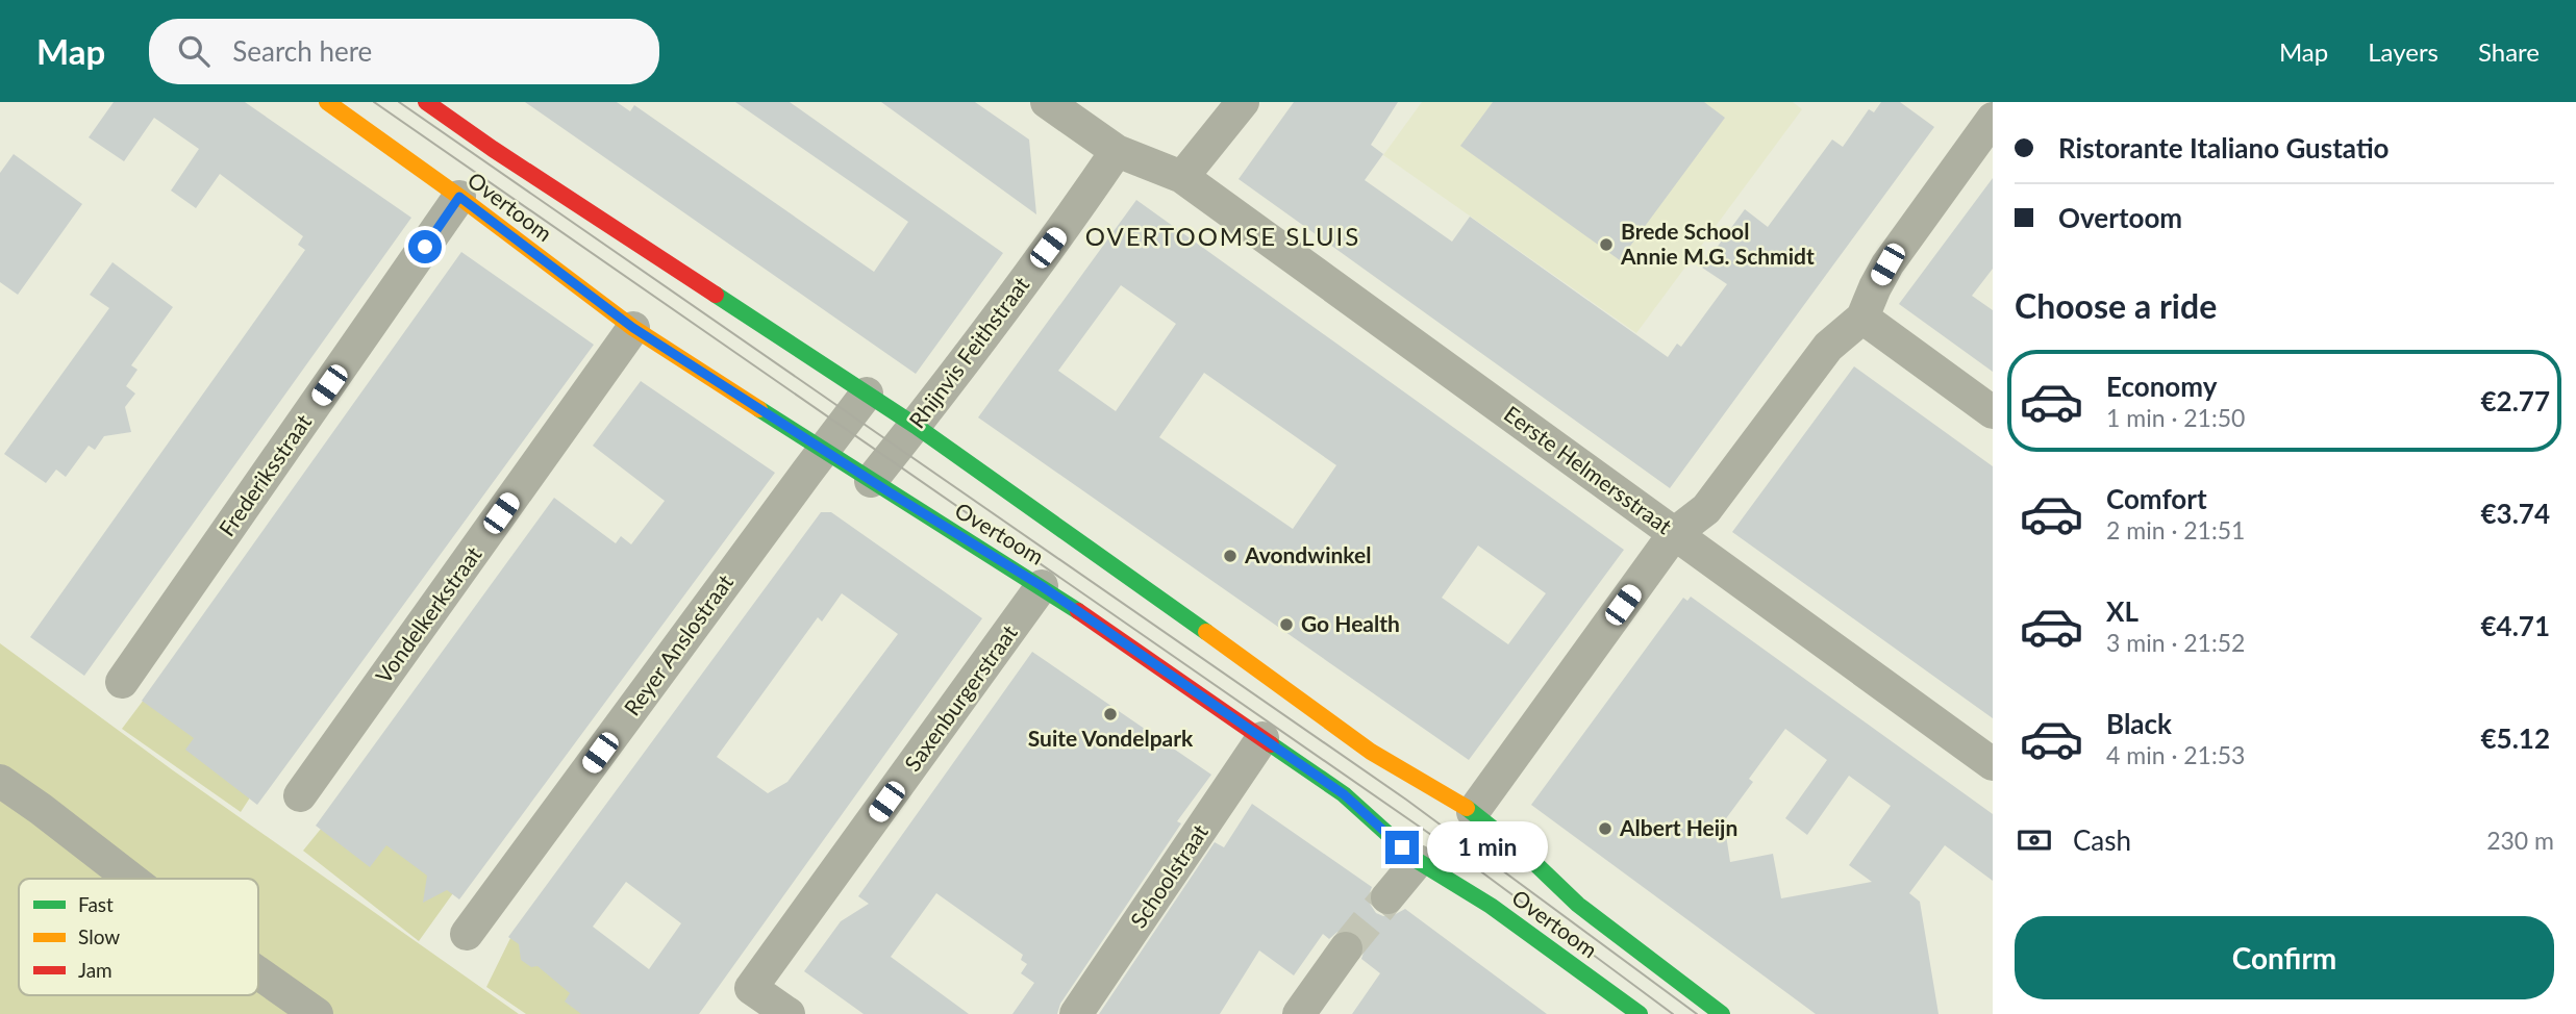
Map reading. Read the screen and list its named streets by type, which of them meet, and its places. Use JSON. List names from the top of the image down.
{
  "streets": {
    "main road": ["Overtoom"],
    "street": [
      "Rhijnvis Feithstraat",
      "Eerste Helmersstraat",
      "Frederiksstraat",
      "Vondelkerkstraat",
      "Reyer Anslostraat",
      "Saxenburgerstraat",
      "Schoolstraat"
    ]
  },
  "crossings": [
    ["Overtoom", "Rhijnvis Feithstraat"],
    ["Overtoom", "Frederiksstraat"],
    ["Overtoom", "Vondelkerkstraat"],
    ["Overtoom", "Reyer Anslostraat"],
    ["Overtoom", "Saxenburgerstraat"],
    ["Overtoom", "Schoolstraat"],
    ["Rhijnvis Feithstraat", "Eerste Helmersstraat"]
  ],
  "districts": ["OVERTOOMSE SLUIS"],
  "places": [
    "Brede School Annie M.G. Schmidt",
    "Avondwinkel",
    "Go Health",
    "Suite Vondelpark",
    "Albert Heijn"
  ],
  "legend": ["Fast", "Slow", "Jam"],
  "page": {
    "header": "Map",
    "search": "Search here",
    "nav": ["Map", "Layers", "Share"],
    "banner": ["Ristorante Italiano Gustatio", "Overtoom"],
    "heading": "Choose a ride",
    "list": [
      {
        "name": "Economy",
        "note": "1 min · 21:50",
        "value": "€2.77"
      },
      {
        "name": "Comfort",
        "note": "2 min · 21:51",
        "value": "€3.74"
      },
      {
        "name": "XL",
        "note": "3 min · 21:52",
        "value": "€4.71"
      },
      {
        "name": "Black",
        "note": "4 min · 21:53",
        "value": "€5.12"
      }
    ],
    "pay": ["Cash", "230 m"],
    "bubble": "1 min",
    "buttons": "Confirm"
  }
}
